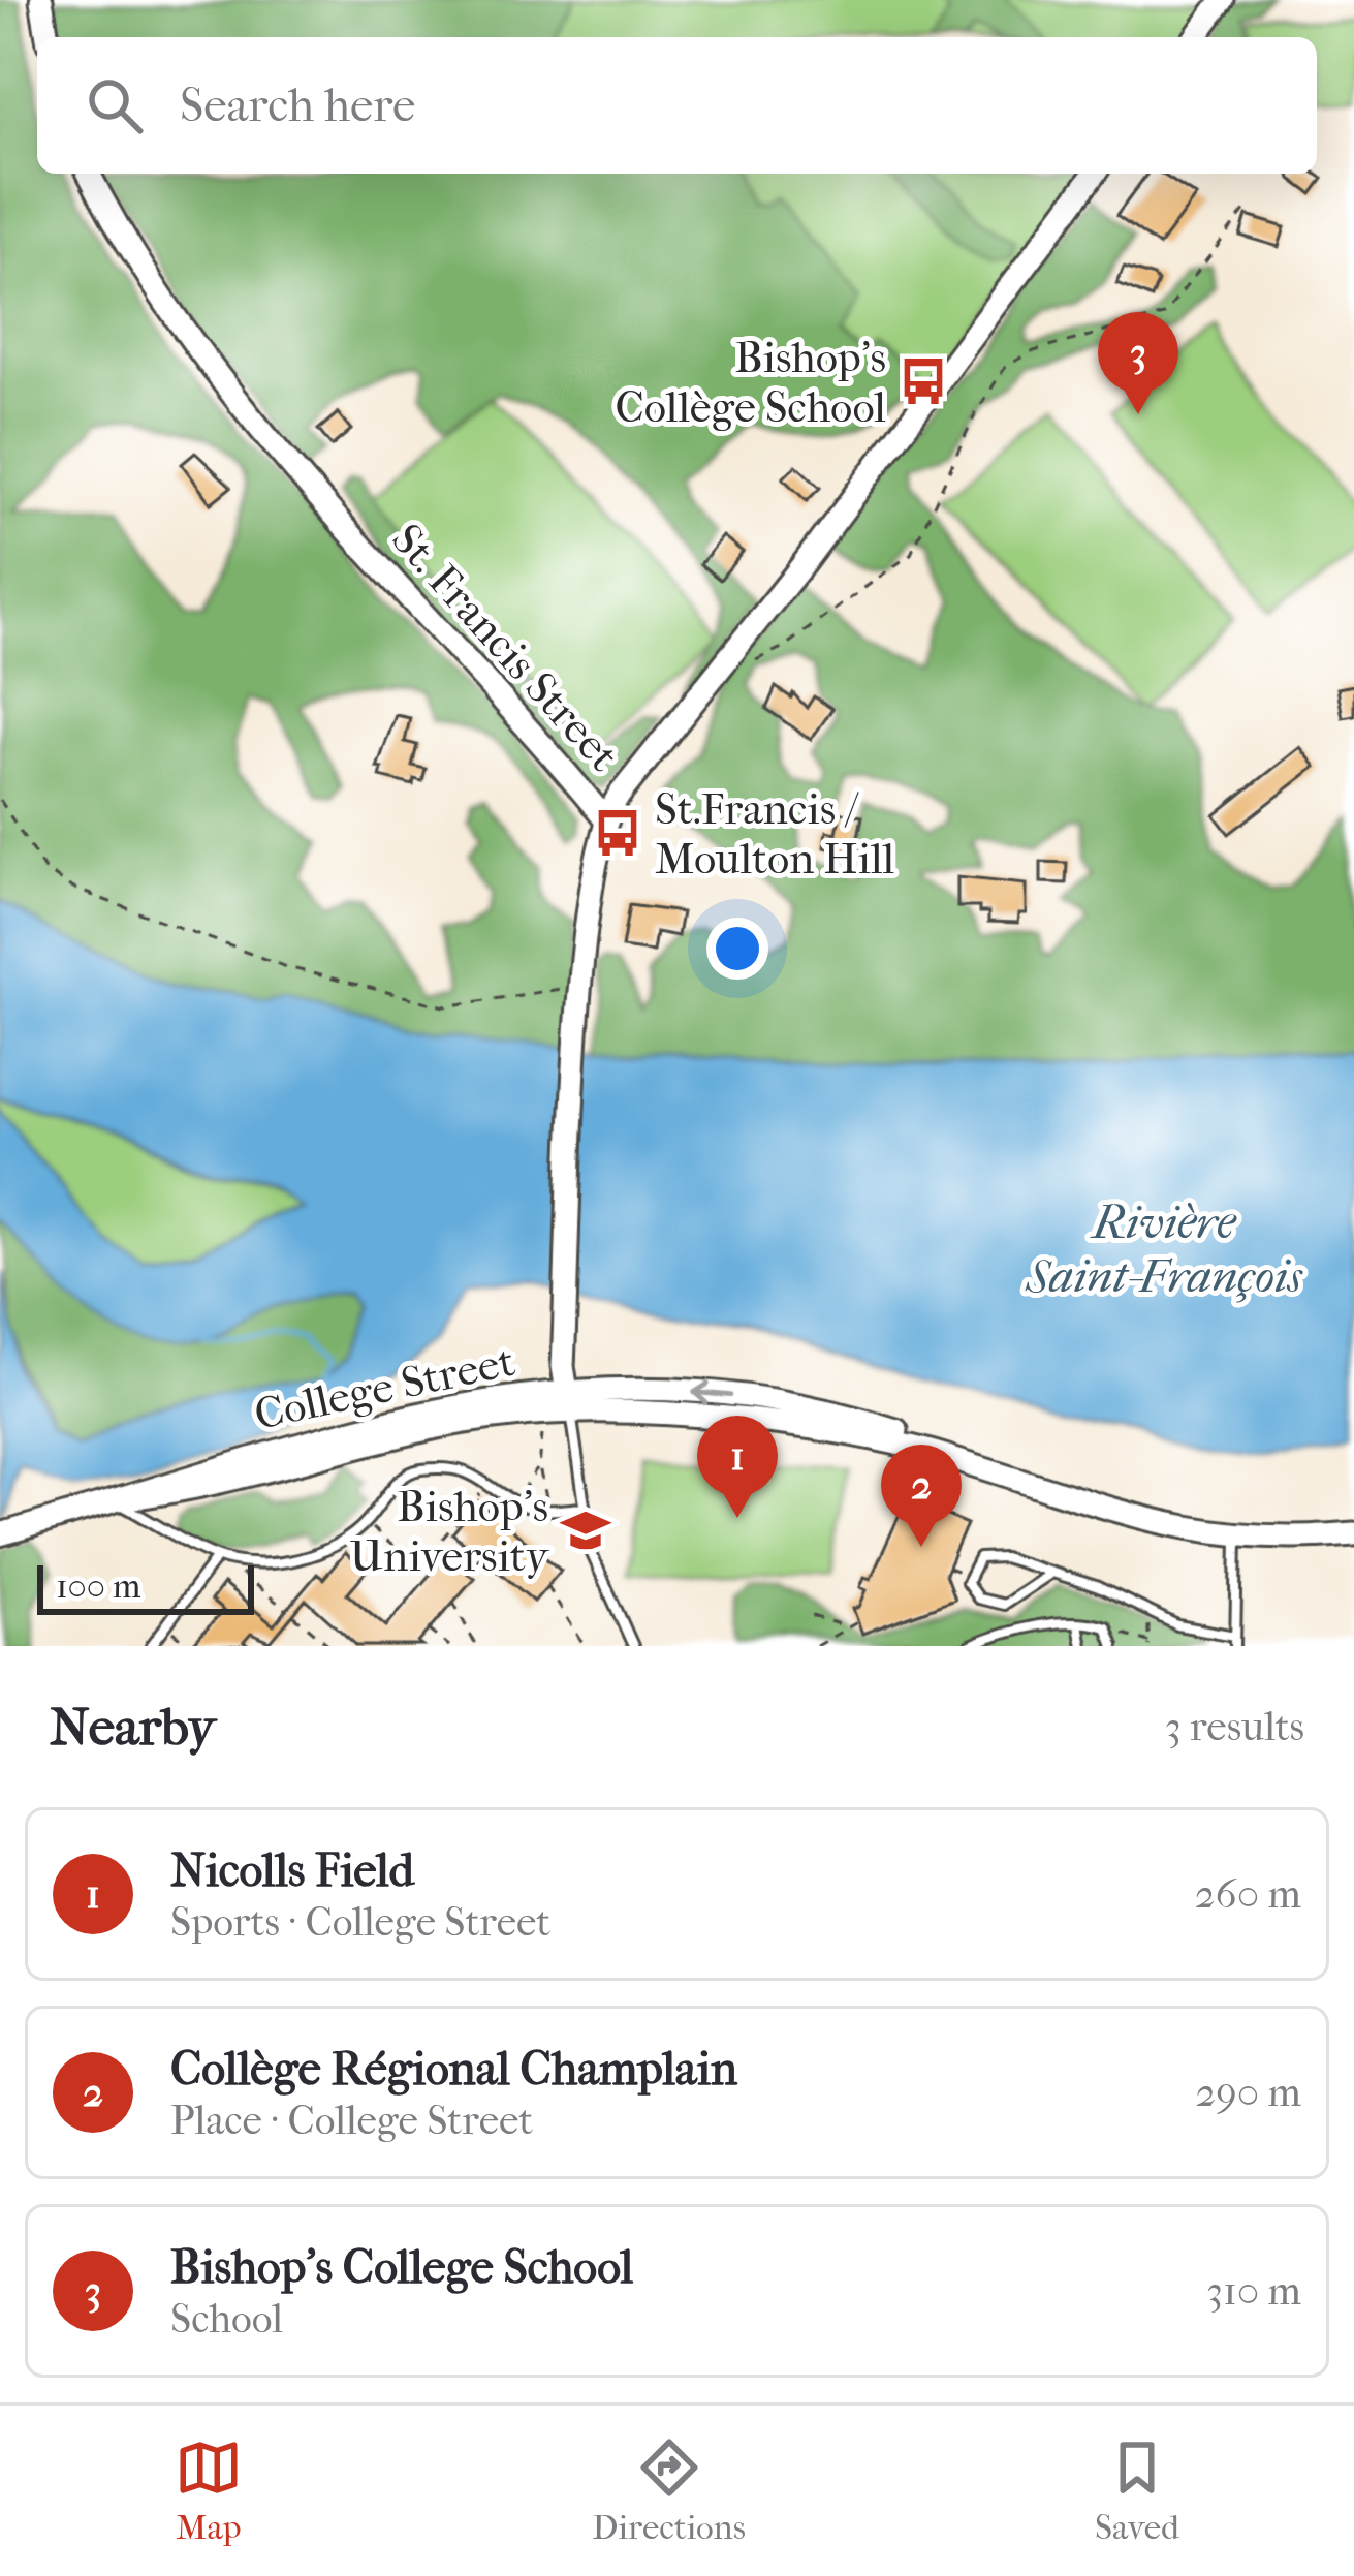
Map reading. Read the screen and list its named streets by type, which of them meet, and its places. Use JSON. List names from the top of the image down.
{
  "streets": {
    "street": ["St. Francis Street", "College Street"]
  },
  "crossings": [
    ["St. Francis Street", "College Street"]
  ],
  "water": ["Rivière Saint-François"],
  "places": {
    "bus stop": ["Bishop's Collège School", "St.Francis / Moulton Hill"],
    "school or university": ["Bishop's University"]
  },
  "scale_bar": "100 m",
  "page": {
    "search": "Search here",
    "pins": ["3", "1", "2"],
    "scale": "100 m",
    "heading": ["Nearby", "3 results"],
    "list": [
      {
        "mark": "1",
        "name": "Nicolls Field",
        "note": "Sports · College Street",
        "value": "260 m"
      },
      {
        "mark": "2",
        "name": "Collège Régional Champlain",
        "note": "Place · College Street",
        "value": "290 m"
      },
      {
        "mark": "3",
        "name": "Bishop's College School",
        "note": "School",
        "value": "310 m"
      }
    ],
    "nav": ["Map", "Directions", "Saved"]
  }
}
